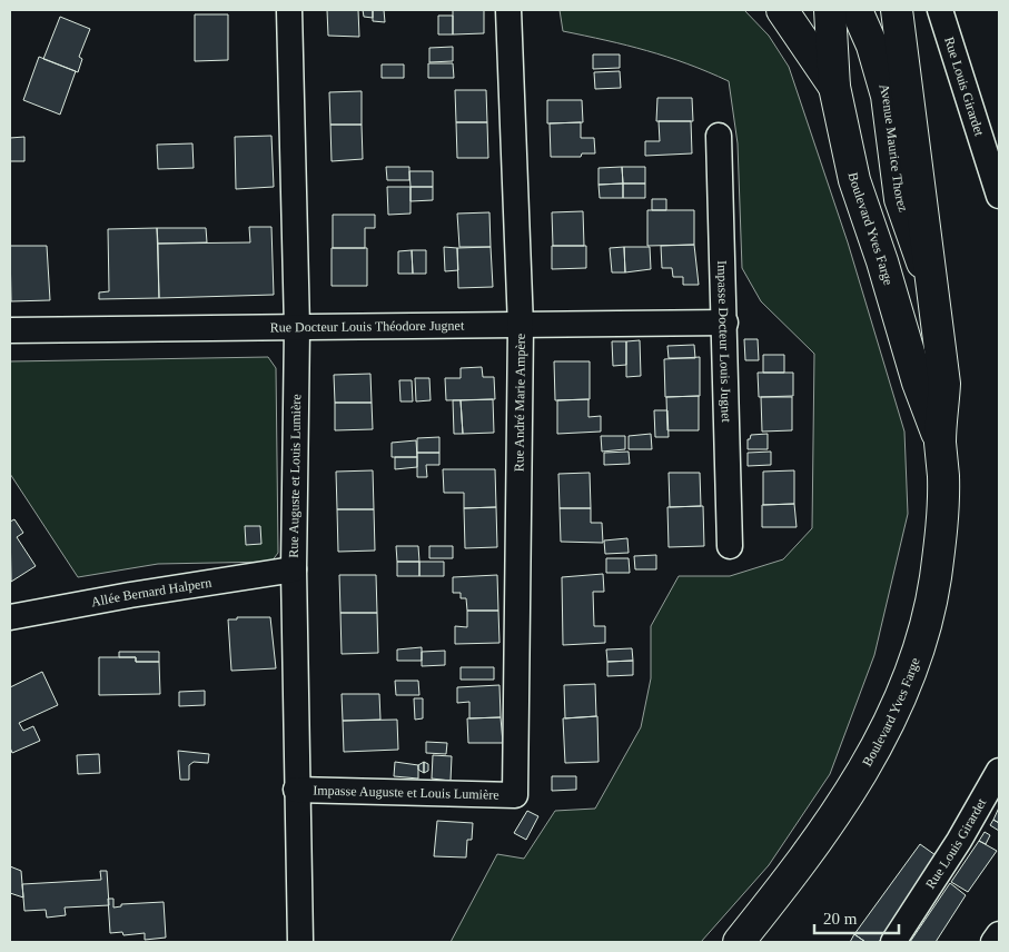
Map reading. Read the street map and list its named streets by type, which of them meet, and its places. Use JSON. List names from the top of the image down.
{
  "streets": {
    "main road": ["Avenue Maurice Thorez", "Boulevard Yves Farge"],
    "street": [
      "Rue Louis Girardet",
      "Rue Docteur Louis Théodore Jugnet",
      "Impasse Docteur Louis Jugnet",
      "Rue André Marie Ampère",
      "Rue Auguste et Louis Lumière",
      "Allée Bernard Halpern",
      "Impasse Auguste et Louis Lumière"
    ]
  },
  "crossings": [
    ["Avenue Maurice Thorez", "Boulevard Yves Farge"],
    ["Rue Docteur Louis Théodore Jugnet", "Impasse Docteur Louis Jugnet"],
    ["Rue Docteur Louis Théodore Jugnet", "Rue André Marie Ampère"],
    ["Rue Docteur Louis Théodore Jugnet", "Rue Auguste et Louis Lumière"],
    ["Rue André Marie Ampère", "Impasse Auguste et Louis Lumière"],
    ["Rue Auguste et Louis Lumière", "Allée Bernard Halpern"],
    ["Rue Auguste et Louis Lumière", "Impasse Auguste et Louis Lumière"]
  ],
  "scale_bar": "20 m"
}
